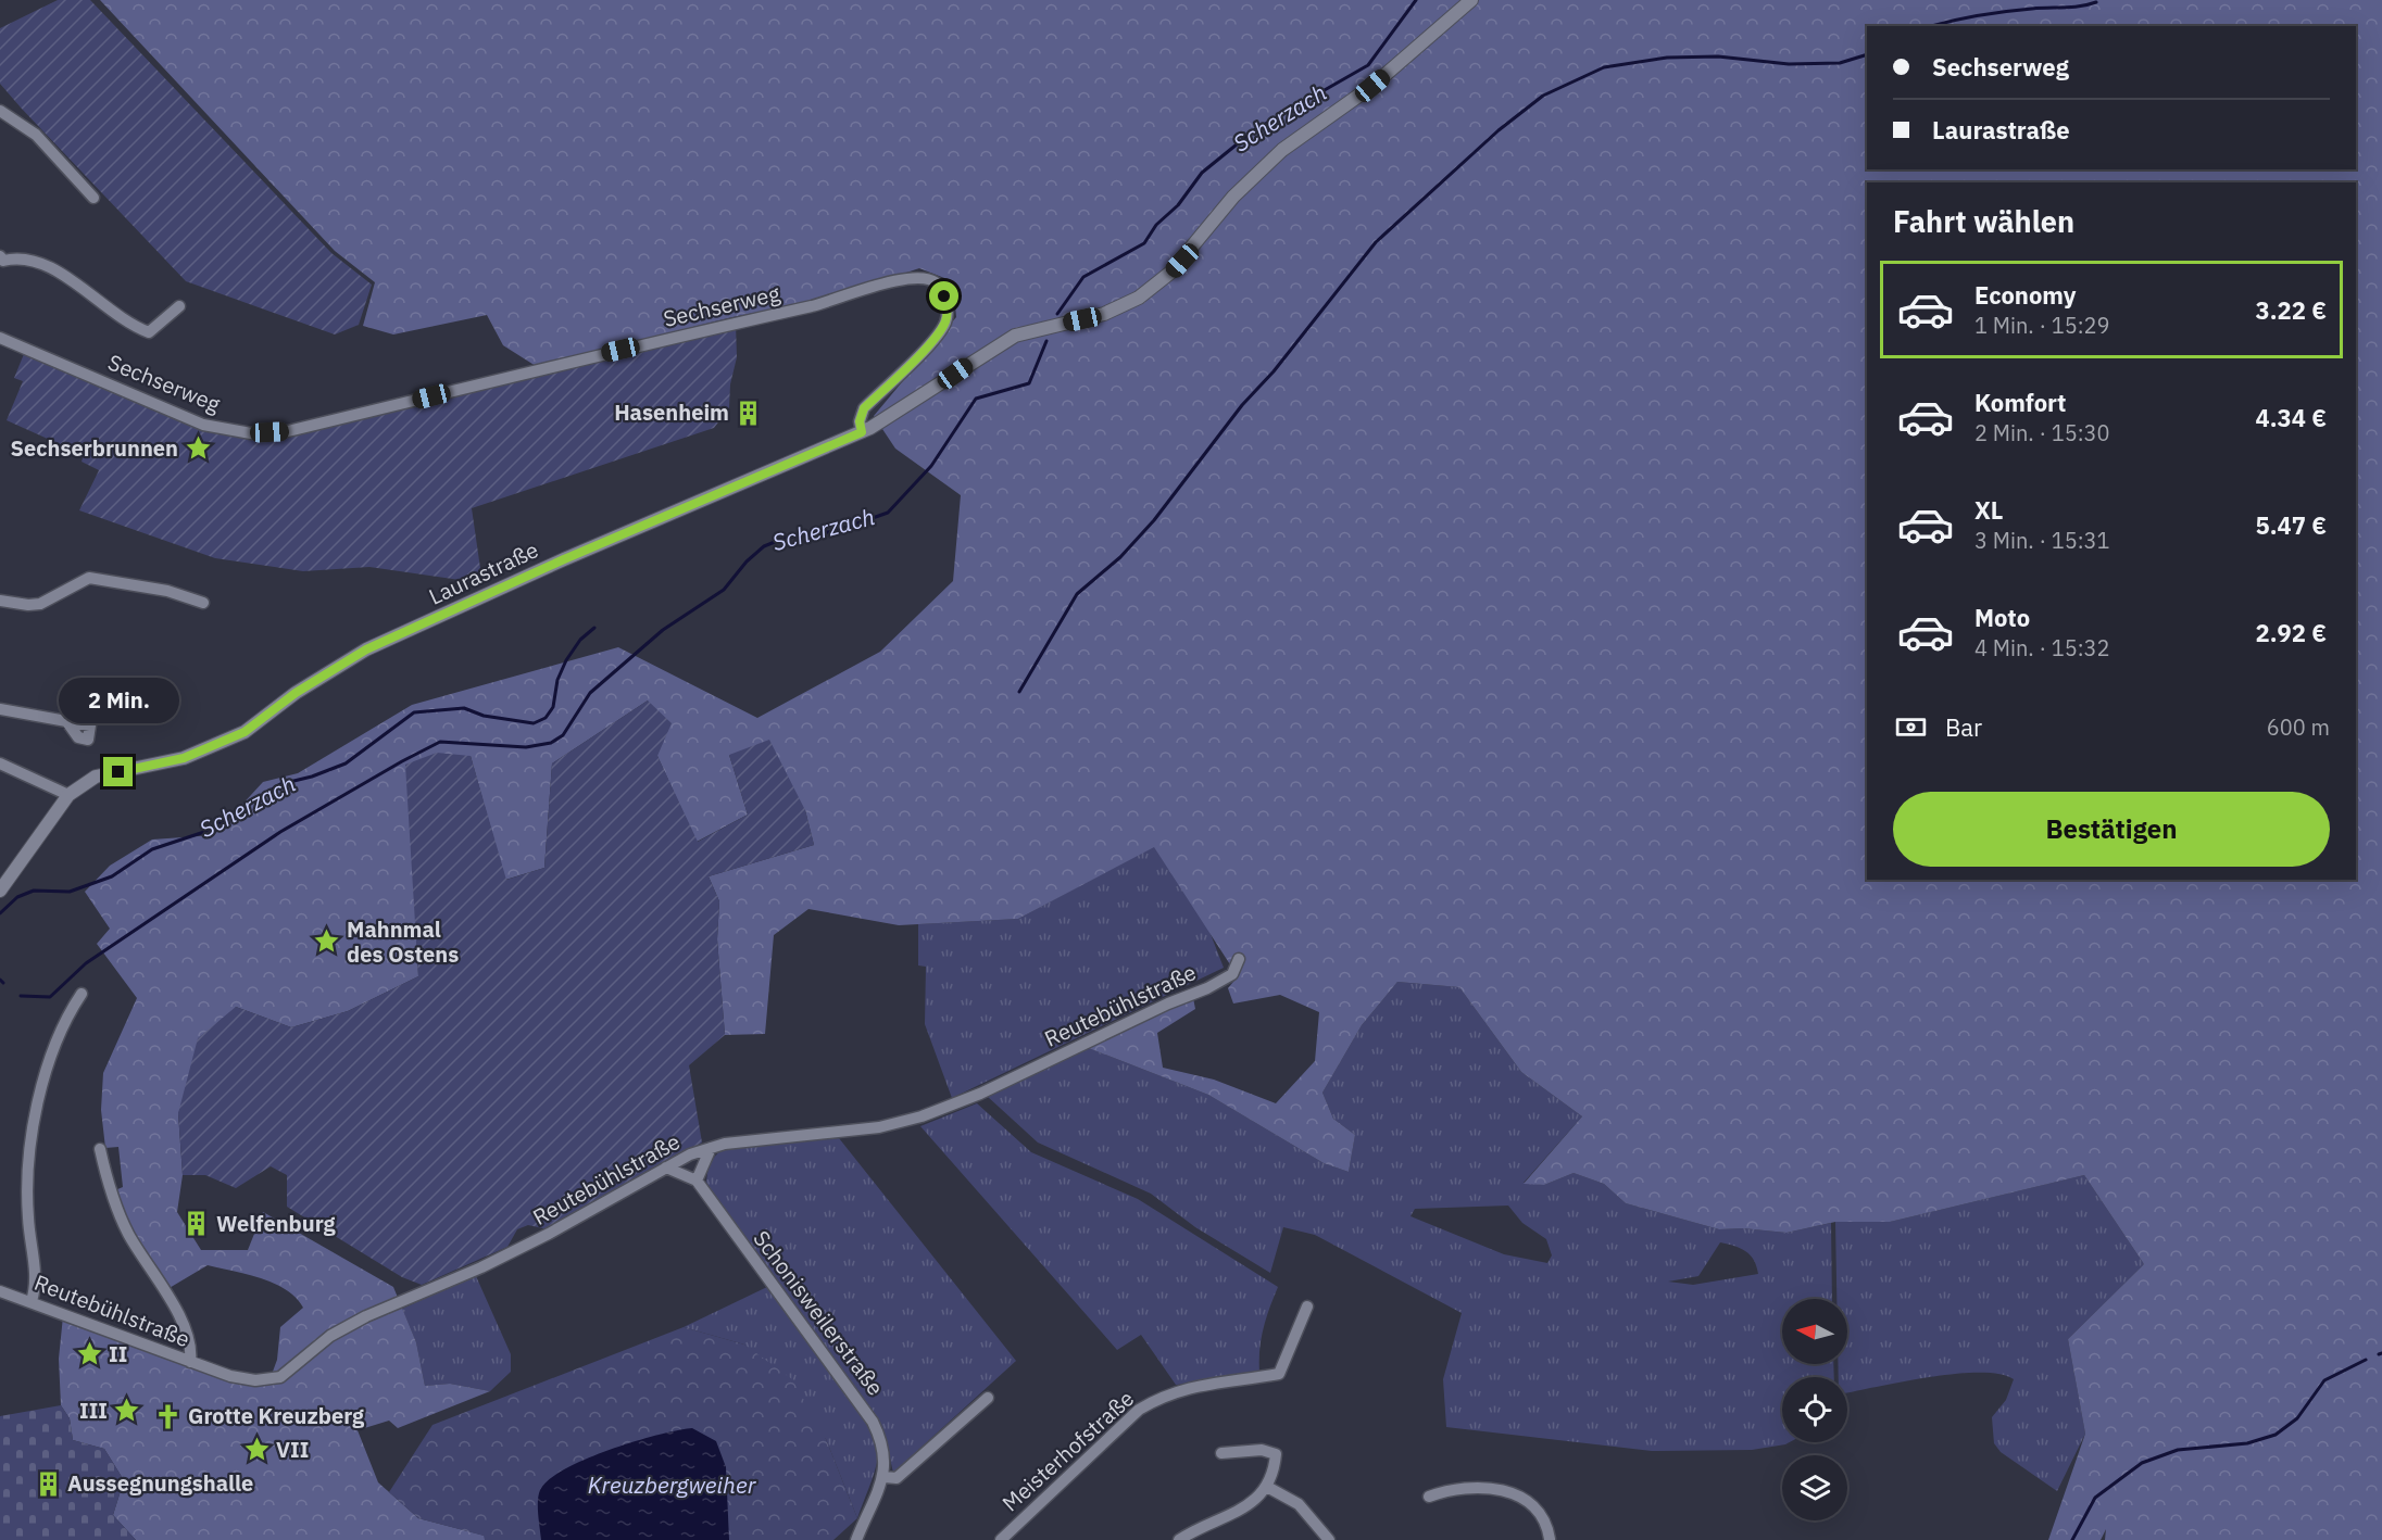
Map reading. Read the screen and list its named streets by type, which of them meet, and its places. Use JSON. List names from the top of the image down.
{
  "streets": {
    "street": [
      "Sechserweg",
      "Laurastraße",
      "Reutebühlstraße",
      "Schonisweilerstraße",
      "Meisterhofstraße"
    ]
  },
  "crossings": [
    ["Sechserweg", "Laurastraße"]
  ],
  "water": ["Scherzach", "Kreuzbergweiher"],
  "places": {
    "building": ["Hasenheim", "Welfenburg", "Aussegnungshalle"],
    "place": [
      "Sechserbrunnen",
      "Mahnmal des Ostens",
      "II",
      "III",
      "VII"
    ],
    "church": ["Grotte Kreuzberg"]
  },
  "north": "left",
  "page": {
    "banner": ["Sechserweg", "Laurastraße"],
    "heading": "Fahrt wählen",
    "list": [
      {
        "name": "Economy",
        "note": "1 Min. · 15:29",
        "value": "3.22 €"
      },
      {
        "name": "Komfort",
        "note": "2 Min. · 15:30",
        "value": "4.34 €"
      },
      {
        "name": "XL",
        "note": "3 Min. · 15:31",
        "value": "5.47 €"
      },
      {
        "name": "Moto",
        "note": "4 Min. · 15:32",
        "value": "2.92 €"
      }
    ],
    "bubble": "2 Min.",
    "pay": ["Bar", "600 m"],
    "buttons": "Bestätigen"
  }
}
